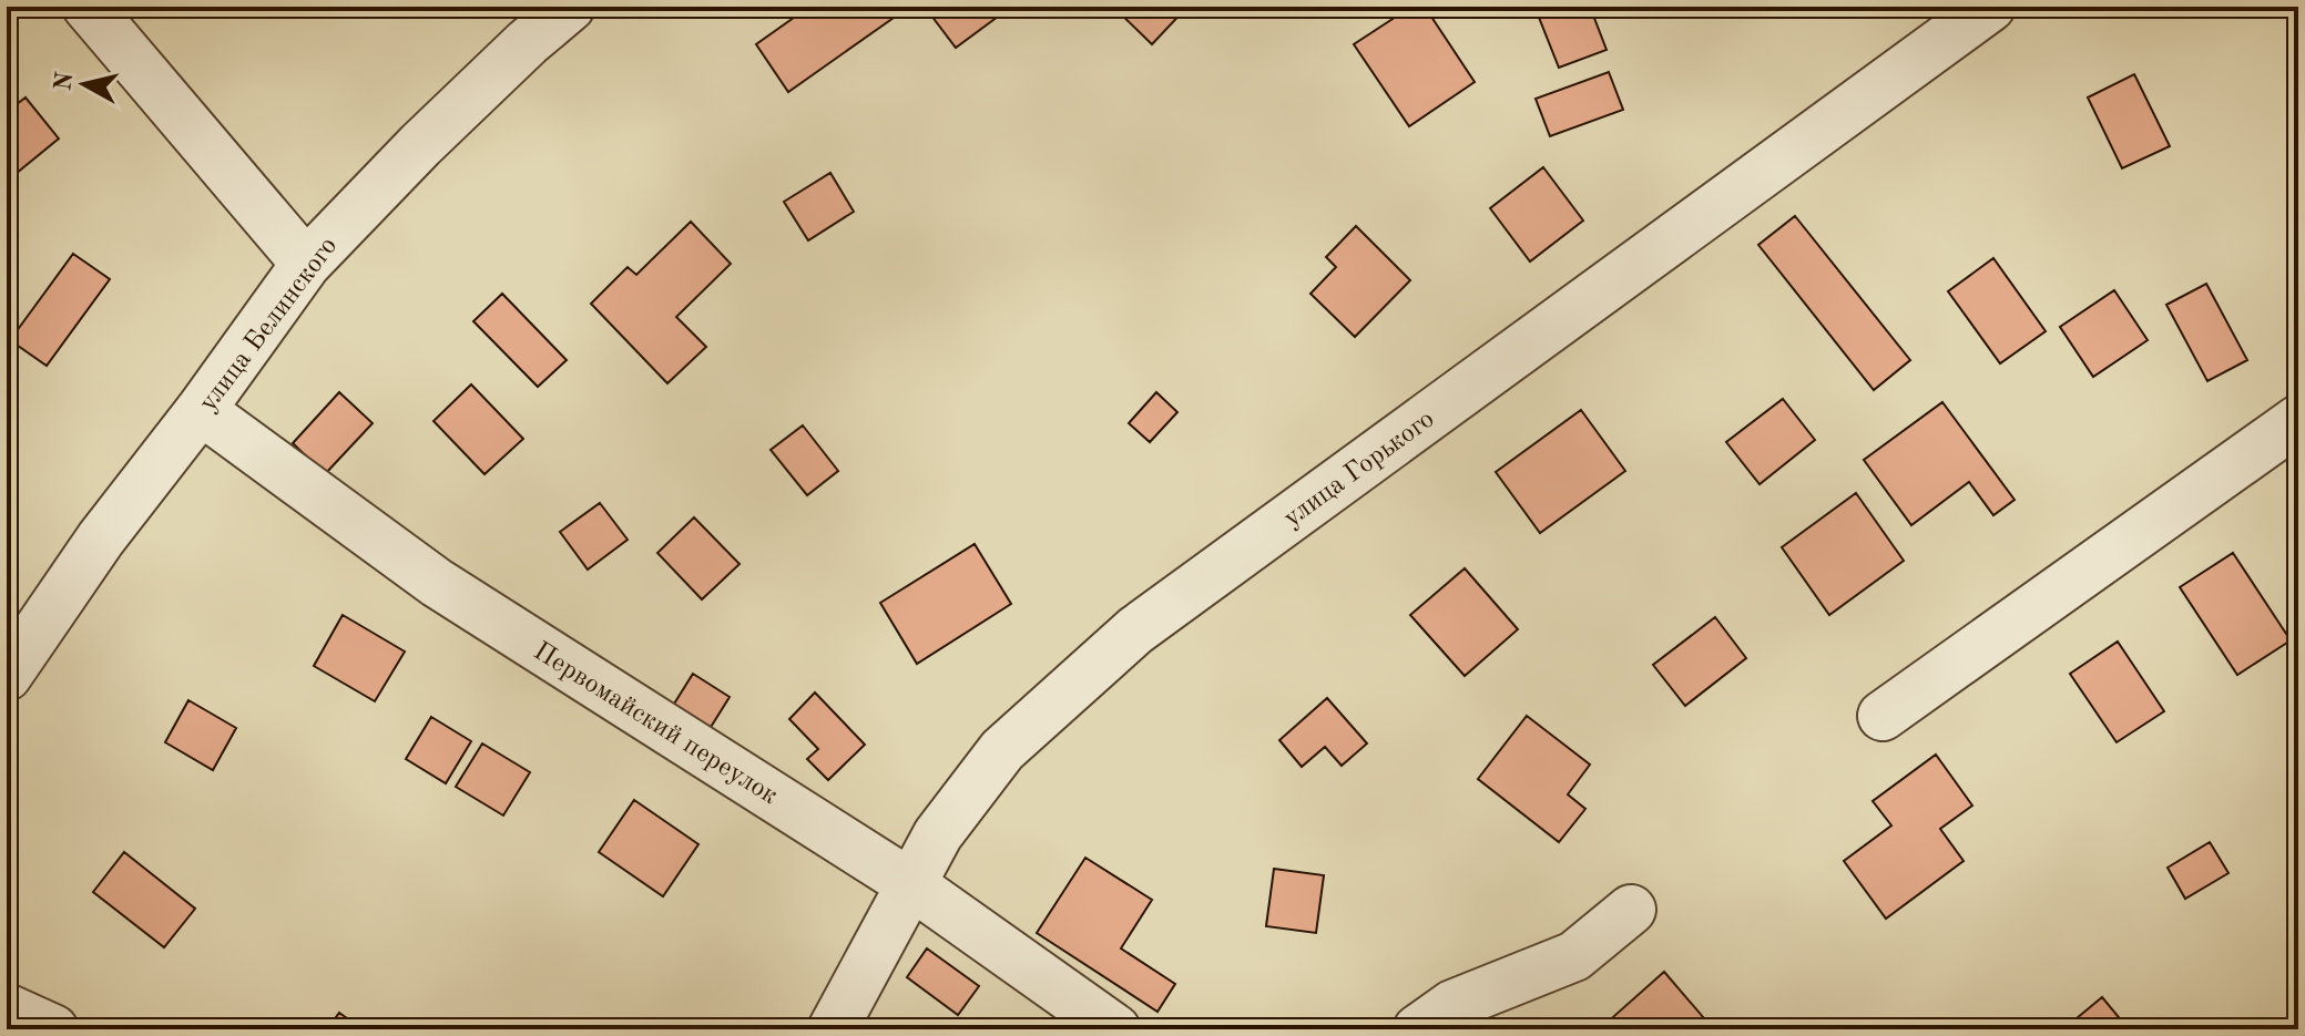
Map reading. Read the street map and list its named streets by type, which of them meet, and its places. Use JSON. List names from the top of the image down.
{
  "streets": {
    "street": ["улица Белинского", "улица Горького", "Первомайский переулок"]
  },
  "crossings": [
    ["улица Белинского", "Первомайский переулок"],
    ["улица Горького", "Первомайский переулок"]
  ],
  "north": "left"
}
